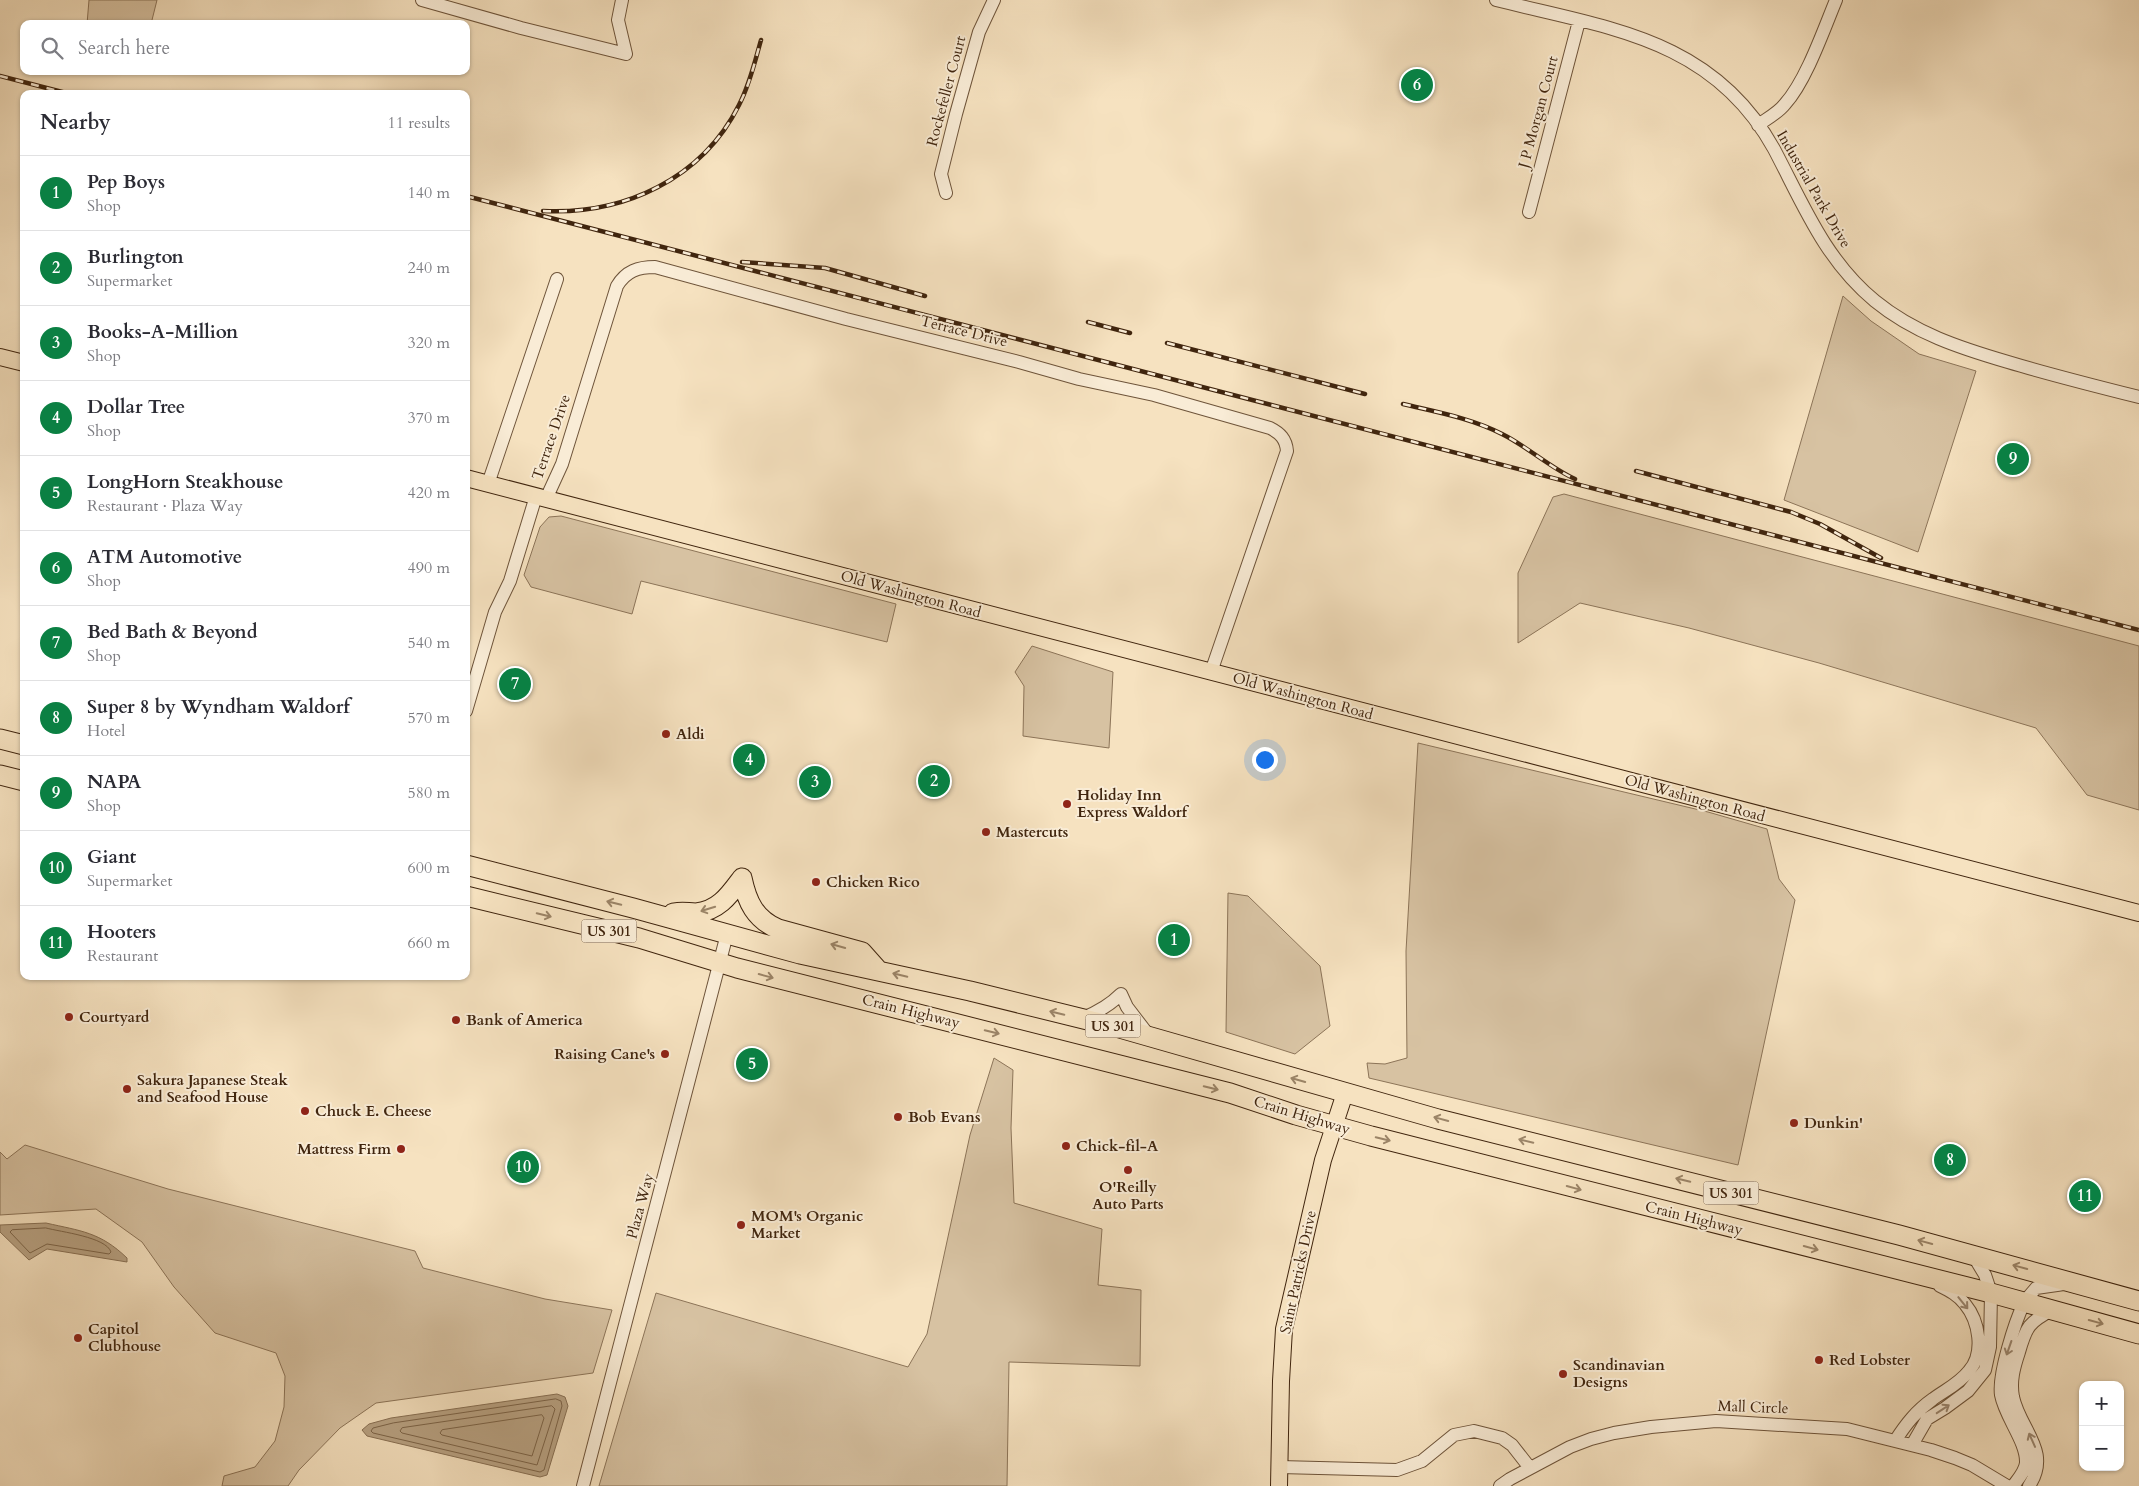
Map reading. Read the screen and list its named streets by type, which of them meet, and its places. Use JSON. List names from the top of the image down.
{
  "streets": {
    "highway": ["US 301", "Crain Highway"],
    "main road": ["Old Washington Road", "Saint Patricks Drive"],
    "street": [
      "Rockefeller Court",
      "J P Morgan Court",
      "Industrial Park Drive",
      "Terrace Drive",
      "Plaza Way",
      "Mall Circle"
    ]
  },
  "crossings": [
    ["J P Morgan Court", "Industrial Park Drive"],
    ["Terrace Drive", "Old Washington Road"],
    ["Crain Highway", "Plaza Way"],
    ["Crain Highway", "Saint Patricks Drive"]
  ],
  "places": [
    "Aldi",
    "Holiday Inn Express Waldorf",
    "Mastercuts",
    "Chicken Rico",
    "Courtyard",
    "Bank of America",
    "Raising Cane's",
    "Sakura Japanese Steak and Seafood House",
    "Chuck E. Cheese",
    "Bob Evans",
    "Dunkin'",
    "Chick-fil-A",
    "Mattress Firm",
    "O'Reilly Auto Parts",
    "MOM's Organic Market",
    "Capitol Clubhouse",
    "Red Lobster",
    "Scandinavian Designs"
  ],
  "page": {
    "search": "Search here",
    "pins": [
      "6",
      "9",
      "7",
      "4",
      "2",
      "3",
      "1",
      "5",
      "8",
      "10",
      "11"
    ],
    "heading": ["Nearby", "11 results"],
    "list": [
      {
        "mark": "1",
        "name": "Pep Boys",
        "note": "Shop",
        "value": "140 m"
      },
      {
        "mark": "2",
        "name": "Burlington",
        "note": "Supermarket",
        "value": "240 m"
      },
      {
        "mark": "3",
        "name": "Books-A-Million",
        "note": "Shop",
        "value": "320 m"
      },
      {
        "mark": "4",
        "name": "Dollar Tree",
        "note": "Shop",
        "value": "370 m"
      },
      {
        "mark": "5",
        "name": "LongHorn Steakhouse",
        "note": "Restaurant · Plaza Way",
        "value": "420 m"
      },
      {
        "mark": "6",
        "name": "ATM Automotive",
        "note": "Shop",
        "value": "490 m"
      },
      {
        "mark": "7",
        "name": "Bed Bath & Beyond",
        "note": "Shop",
        "value": "540 m"
      },
      {
        "mark": "8",
        "name": "Super 8 by Wyndham Waldorf",
        "note": "Hotel",
        "value": "570 m"
      },
      {
        "mark": "9",
        "name": "NAPA",
        "note": "Shop",
        "value": "580 m"
      },
      {
        "mark": "10",
        "name": "Giant",
        "note": "Supermarket",
        "value": "600 m"
      },
      {
        "mark": "11",
        "name": "Hooters",
        "note": "Restaurant",
        "value": "660 m"
      }
    ],
    "map_buttons": ["+", "−"]
  }
}
